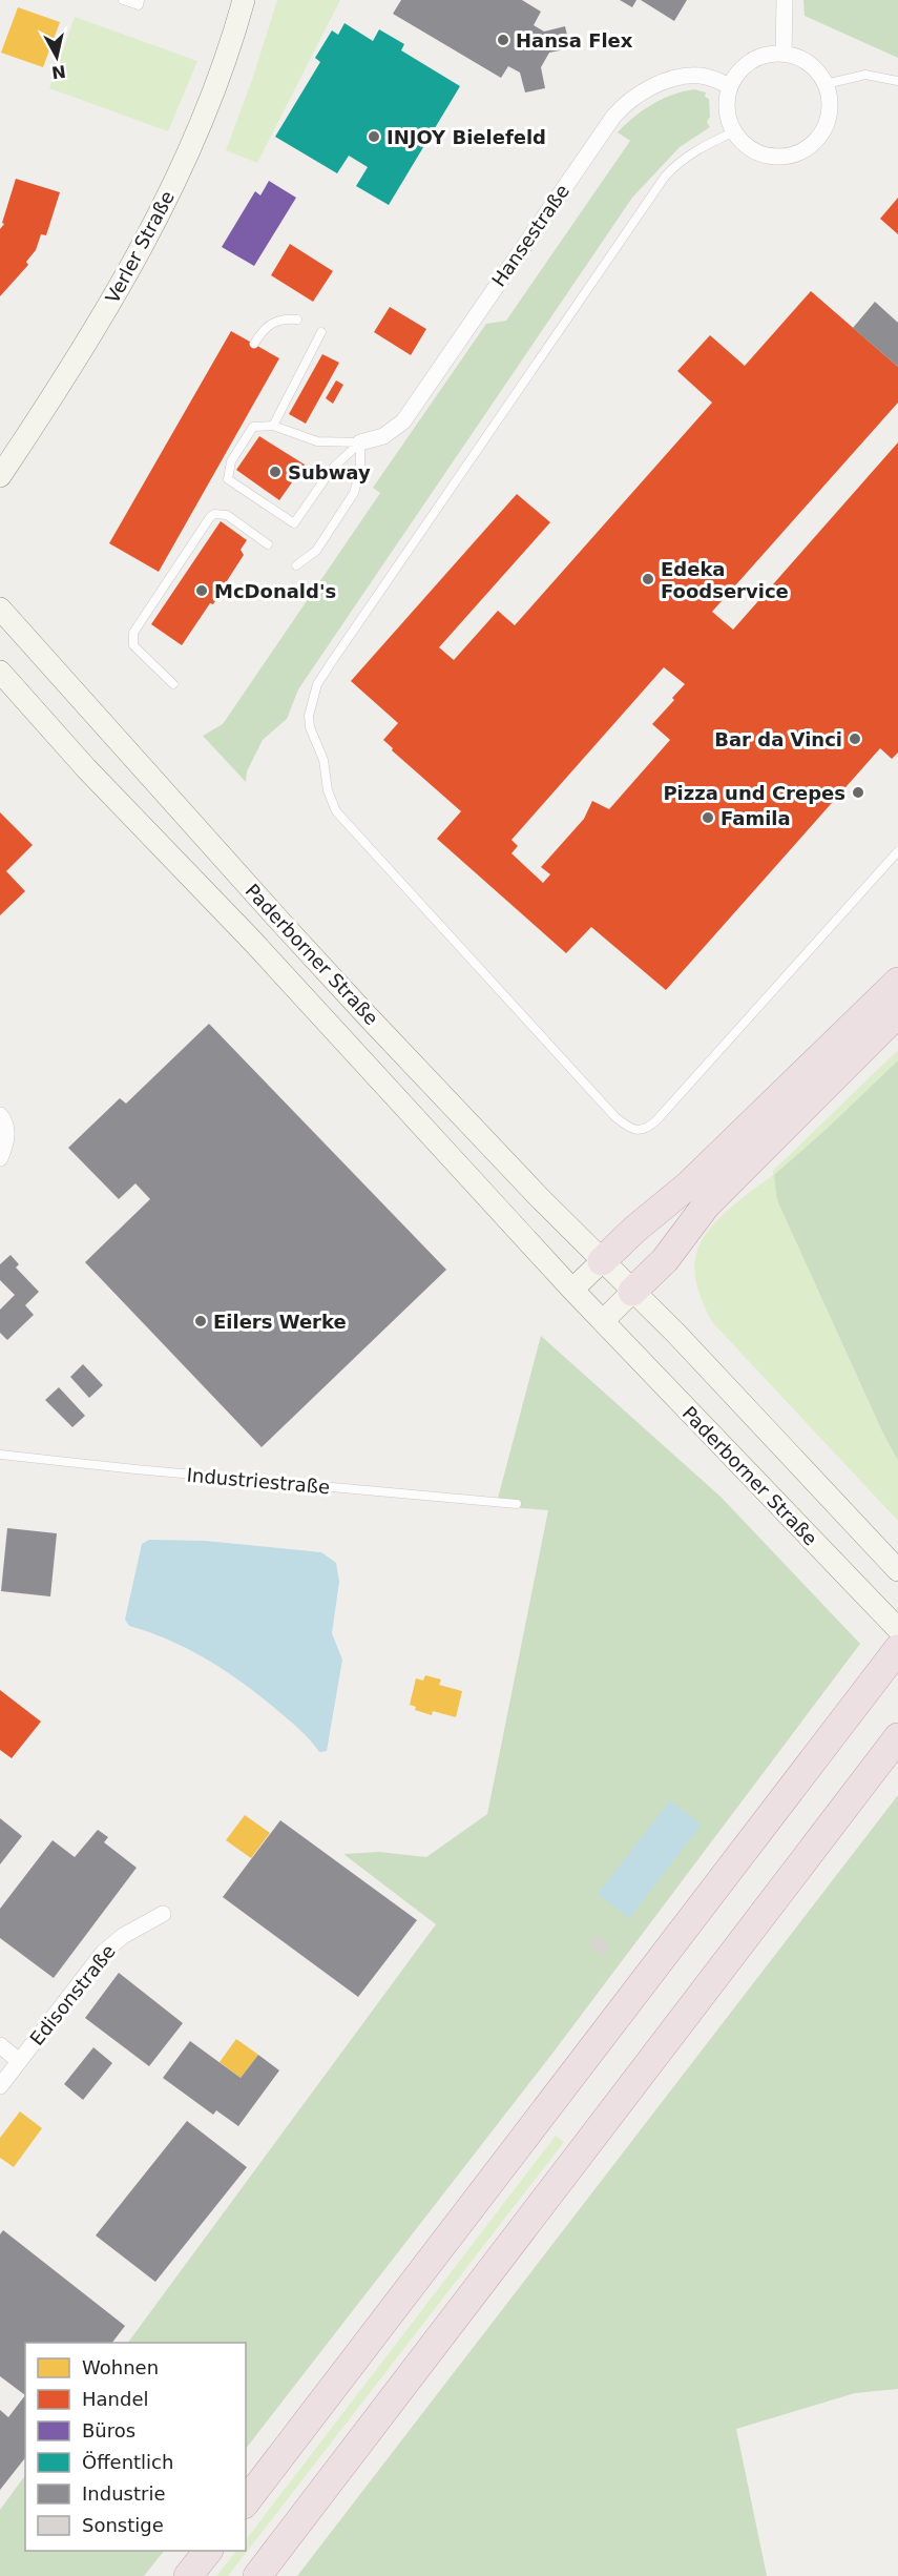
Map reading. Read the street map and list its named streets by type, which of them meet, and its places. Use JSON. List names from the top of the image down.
{
  "streets": {
    "main road": ["Verler Straße", "Paderborner Straße"],
    "street": ["Hansestraße", "Edisonstraße"],
    "lane": ["Industriestraße"]
  },
  "places": [
    "Hansa Flex",
    "INJOY Bielefeld",
    "Subway",
    "Edeka Foodservice",
    "McDonald's",
    "Bar da Vinci",
    "Pizza und Crepes",
    "Famila",
    "Eilers Werke"
  ],
  "legend": [
    "Wohnen",
    "Handel",
    "Büros",
    "Öffentlich",
    "Industrie",
    "Sonstige"
  ],
  "north": "bottom"
}
